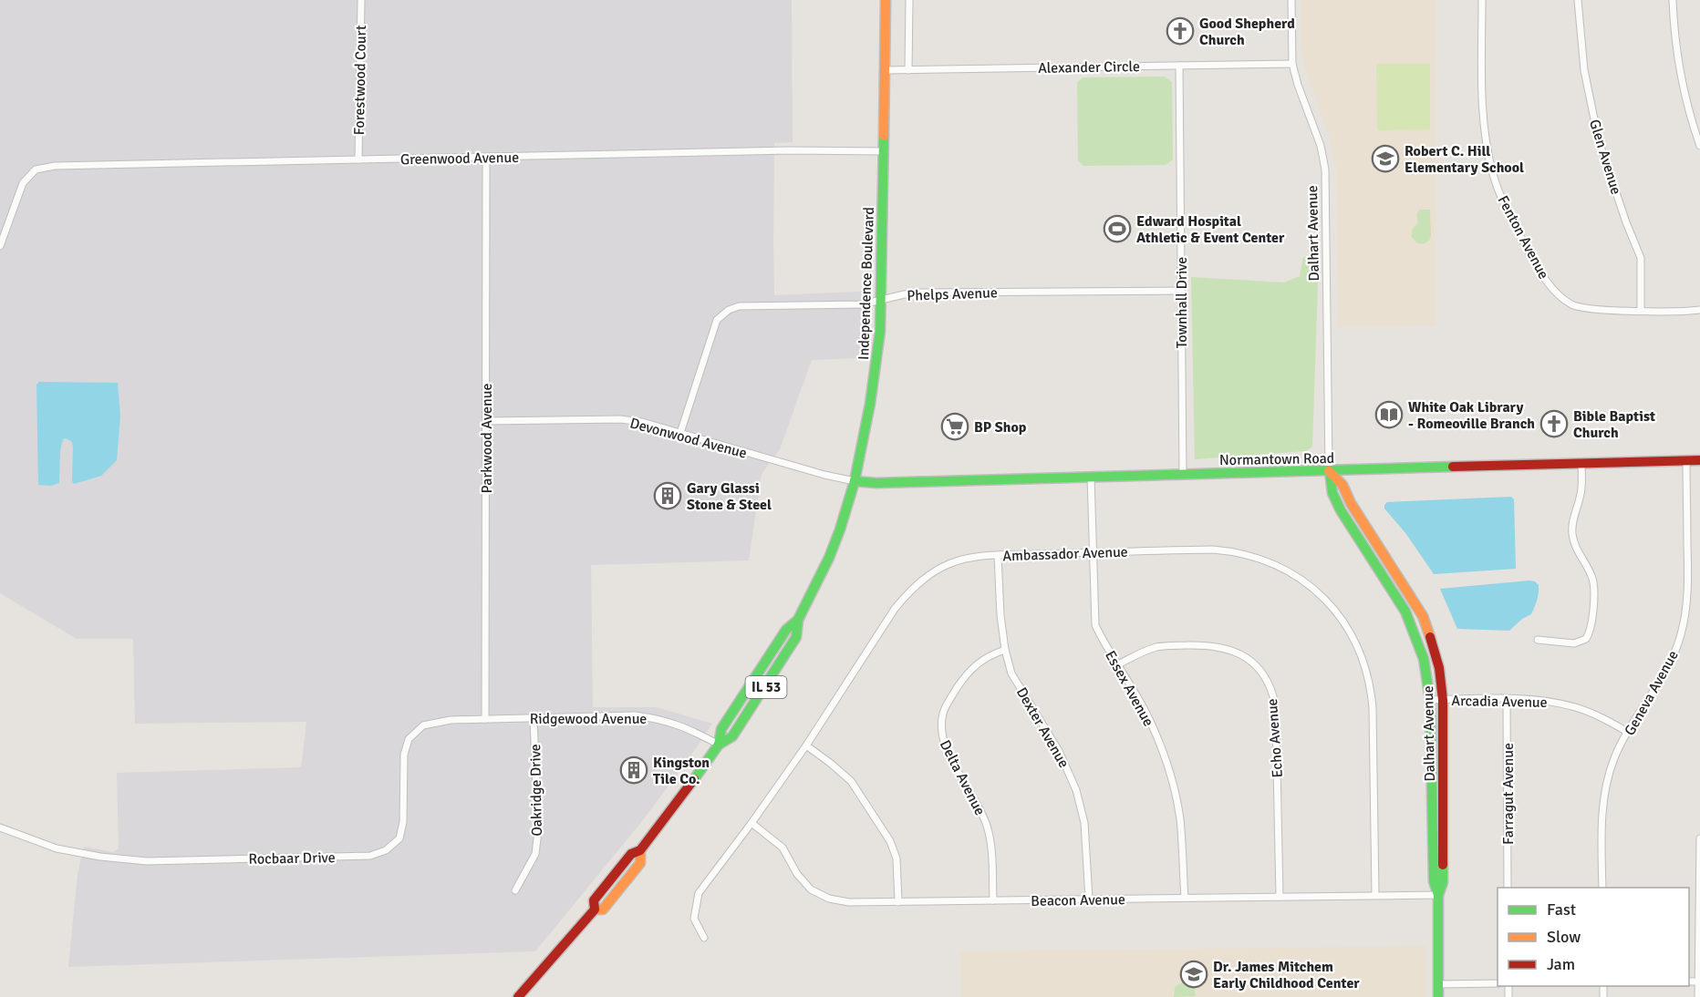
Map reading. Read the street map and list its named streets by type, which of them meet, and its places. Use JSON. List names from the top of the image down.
{
  "streets": {
    "main road": [
      "Dalhart Avenue",
      "Independence Boulevard",
      "Normantown Road",
      "IL 53"
    ],
    "street": [
      "Alexander Circle",
      "Forestwood Court",
      "Glen Avenue",
      "Greenwood Avenue",
      "Fenton Avenue",
      "Phelps Avenue",
      "Townhall Drive",
      "Devonwood Avenue",
      "Parkwood Avenue",
      "Ambassador Avenue",
      "Essex Avenue",
      "Geneva Avenue",
      "Arcadia Avenue",
      "Ridgewood Avenue",
      "Dexter Avenue",
      "Echo Avenue",
      "Delta Avenue",
      "Oakridge Drive",
      "Farragut Avenue",
      "Rocbaar Drive",
      "Beacon Avenue"
    ]
  },
  "crossings": [
    ["Alexander Circle", "Dalhart Avenue"],
    ["Alexander Circle", "Independence Boulevard"],
    ["Alexander Circle", "Townhall Drive"],
    ["Forestwood Court", "Greenwood Avenue"],
    ["Glen Avenue", "Fenton Avenue"],
    ["Greenwood Avenue", "Independence Boulevard"],
    ["Greenwood Avenue", "Parkwood Avenue"],
    ["Dalhart Avenue", "Normantown Road"],
    ["Dalhart Avenue", "Arcadia Avenue"],
    ["Dalhart Avenue", "Beacon Avenue"],
    ["Independence Boulevard", "Phelps Avenue"],
    ["Independence Boulevard", "Devonwood Avenue"],
    ["Independence Boulevard", "Normantown Road"],
    ["Independence Boulevard", "Ridgewood Avenue"],
    ["Phelps Avenue", "Townhall Drive"],
    ["Phelps Avenue", "Devonwood Avenue"],
    ["Townhall Drive", "Normantown Road"],
    ["Devonwood Avenue", "Parkwood Avenue"],
    ["Devonwood Avenue", "Normantown Road"],
    ["Parkwood Avenue", "Ridgewood Avenue"],
    ["Parkwood Avenue", "Rocbaar Drive"],
    ["Normantown Road", "Essex Avenue"],
    ["Normantown Road", "Geneva Avenue"],
    ["Ambassador Avenue", "Essex Avenue"],
    ["Ambassador Avenue", "Dexter Avenue"],
    ["Ambassador Avenue", "Beacon Avenue"],
    ["Essex Avenue", "Echo Avenue"],
    ["Essex Avenue", "Beacon Avenue"],
    ["Geneva Avenue", "Arcadia Avenue"],
    ["Arcadia Avenue", "Farragut Avenue"],
    ["Ridgewood Avenue", "Oakridge Drive"],
    ["Ridgewood Avenue", "Rocbaar Drive"],
    ["Dexter Avenue", "Delta Avenue"],
    ["Dexter Avenue", "Beacon Avenue"],
    ["Echo Avenue", "Beacon Avenue"],
    ["Delta Avenue", "Beacon Avenue"]
  ],
  "places": {
    "church": ["Good Shepherd Church", "Bible Baptist Church"],
    "school or university": ["Robert C. Hill Elementary School", "Dr. James Mitchem Early Childhood Center"],
    "sports": ["Edward Hospital Athletic & Event Center"],
    "library": ["White Oak Library - Romeoville Branch"],
    "supermarket": ["BP Shop"],
    "building": ["Gary Glassi Stone & Steel", "Kingston Tile Co."]
  },
  "legend": ["Fast", "Slow", "Jam"]
}
